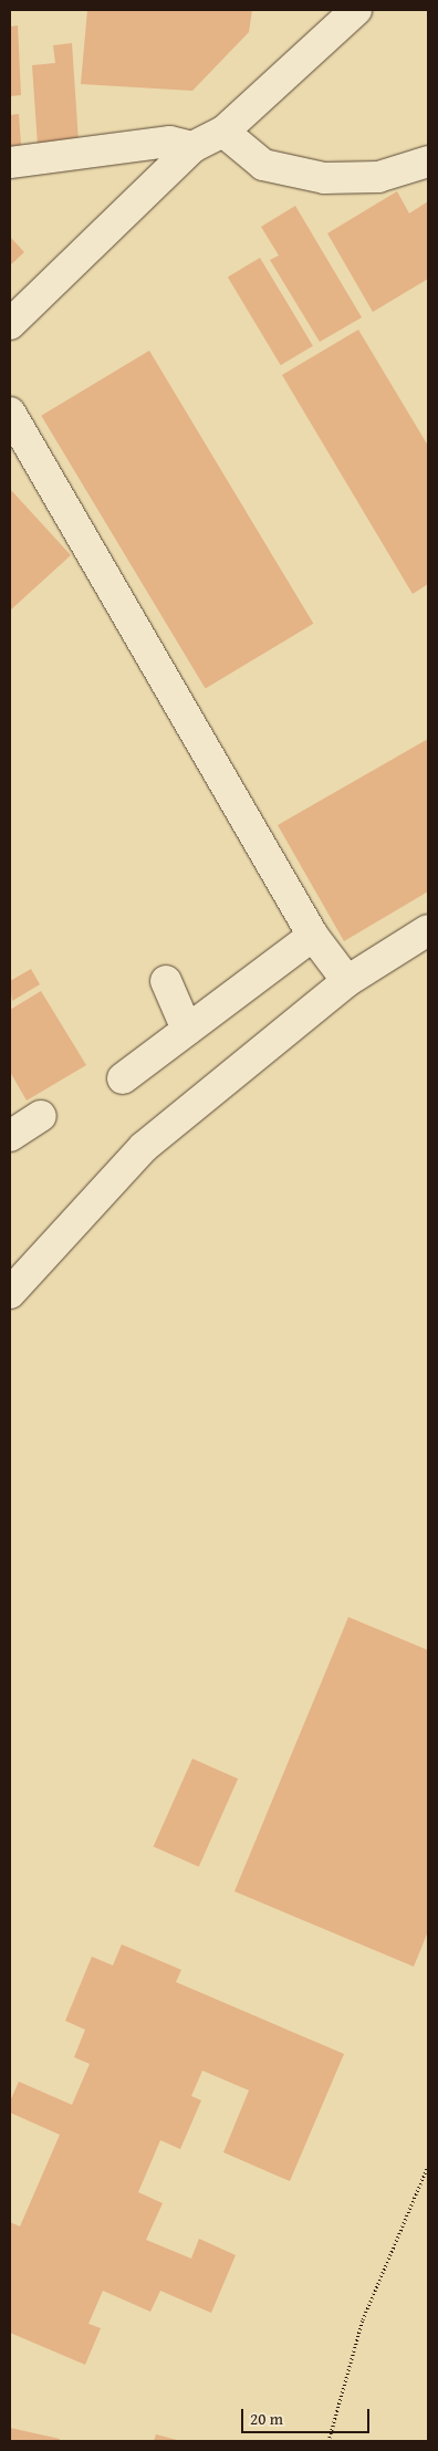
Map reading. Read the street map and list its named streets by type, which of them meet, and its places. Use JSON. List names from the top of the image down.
{
  "scale_bar": "20 m"
}
